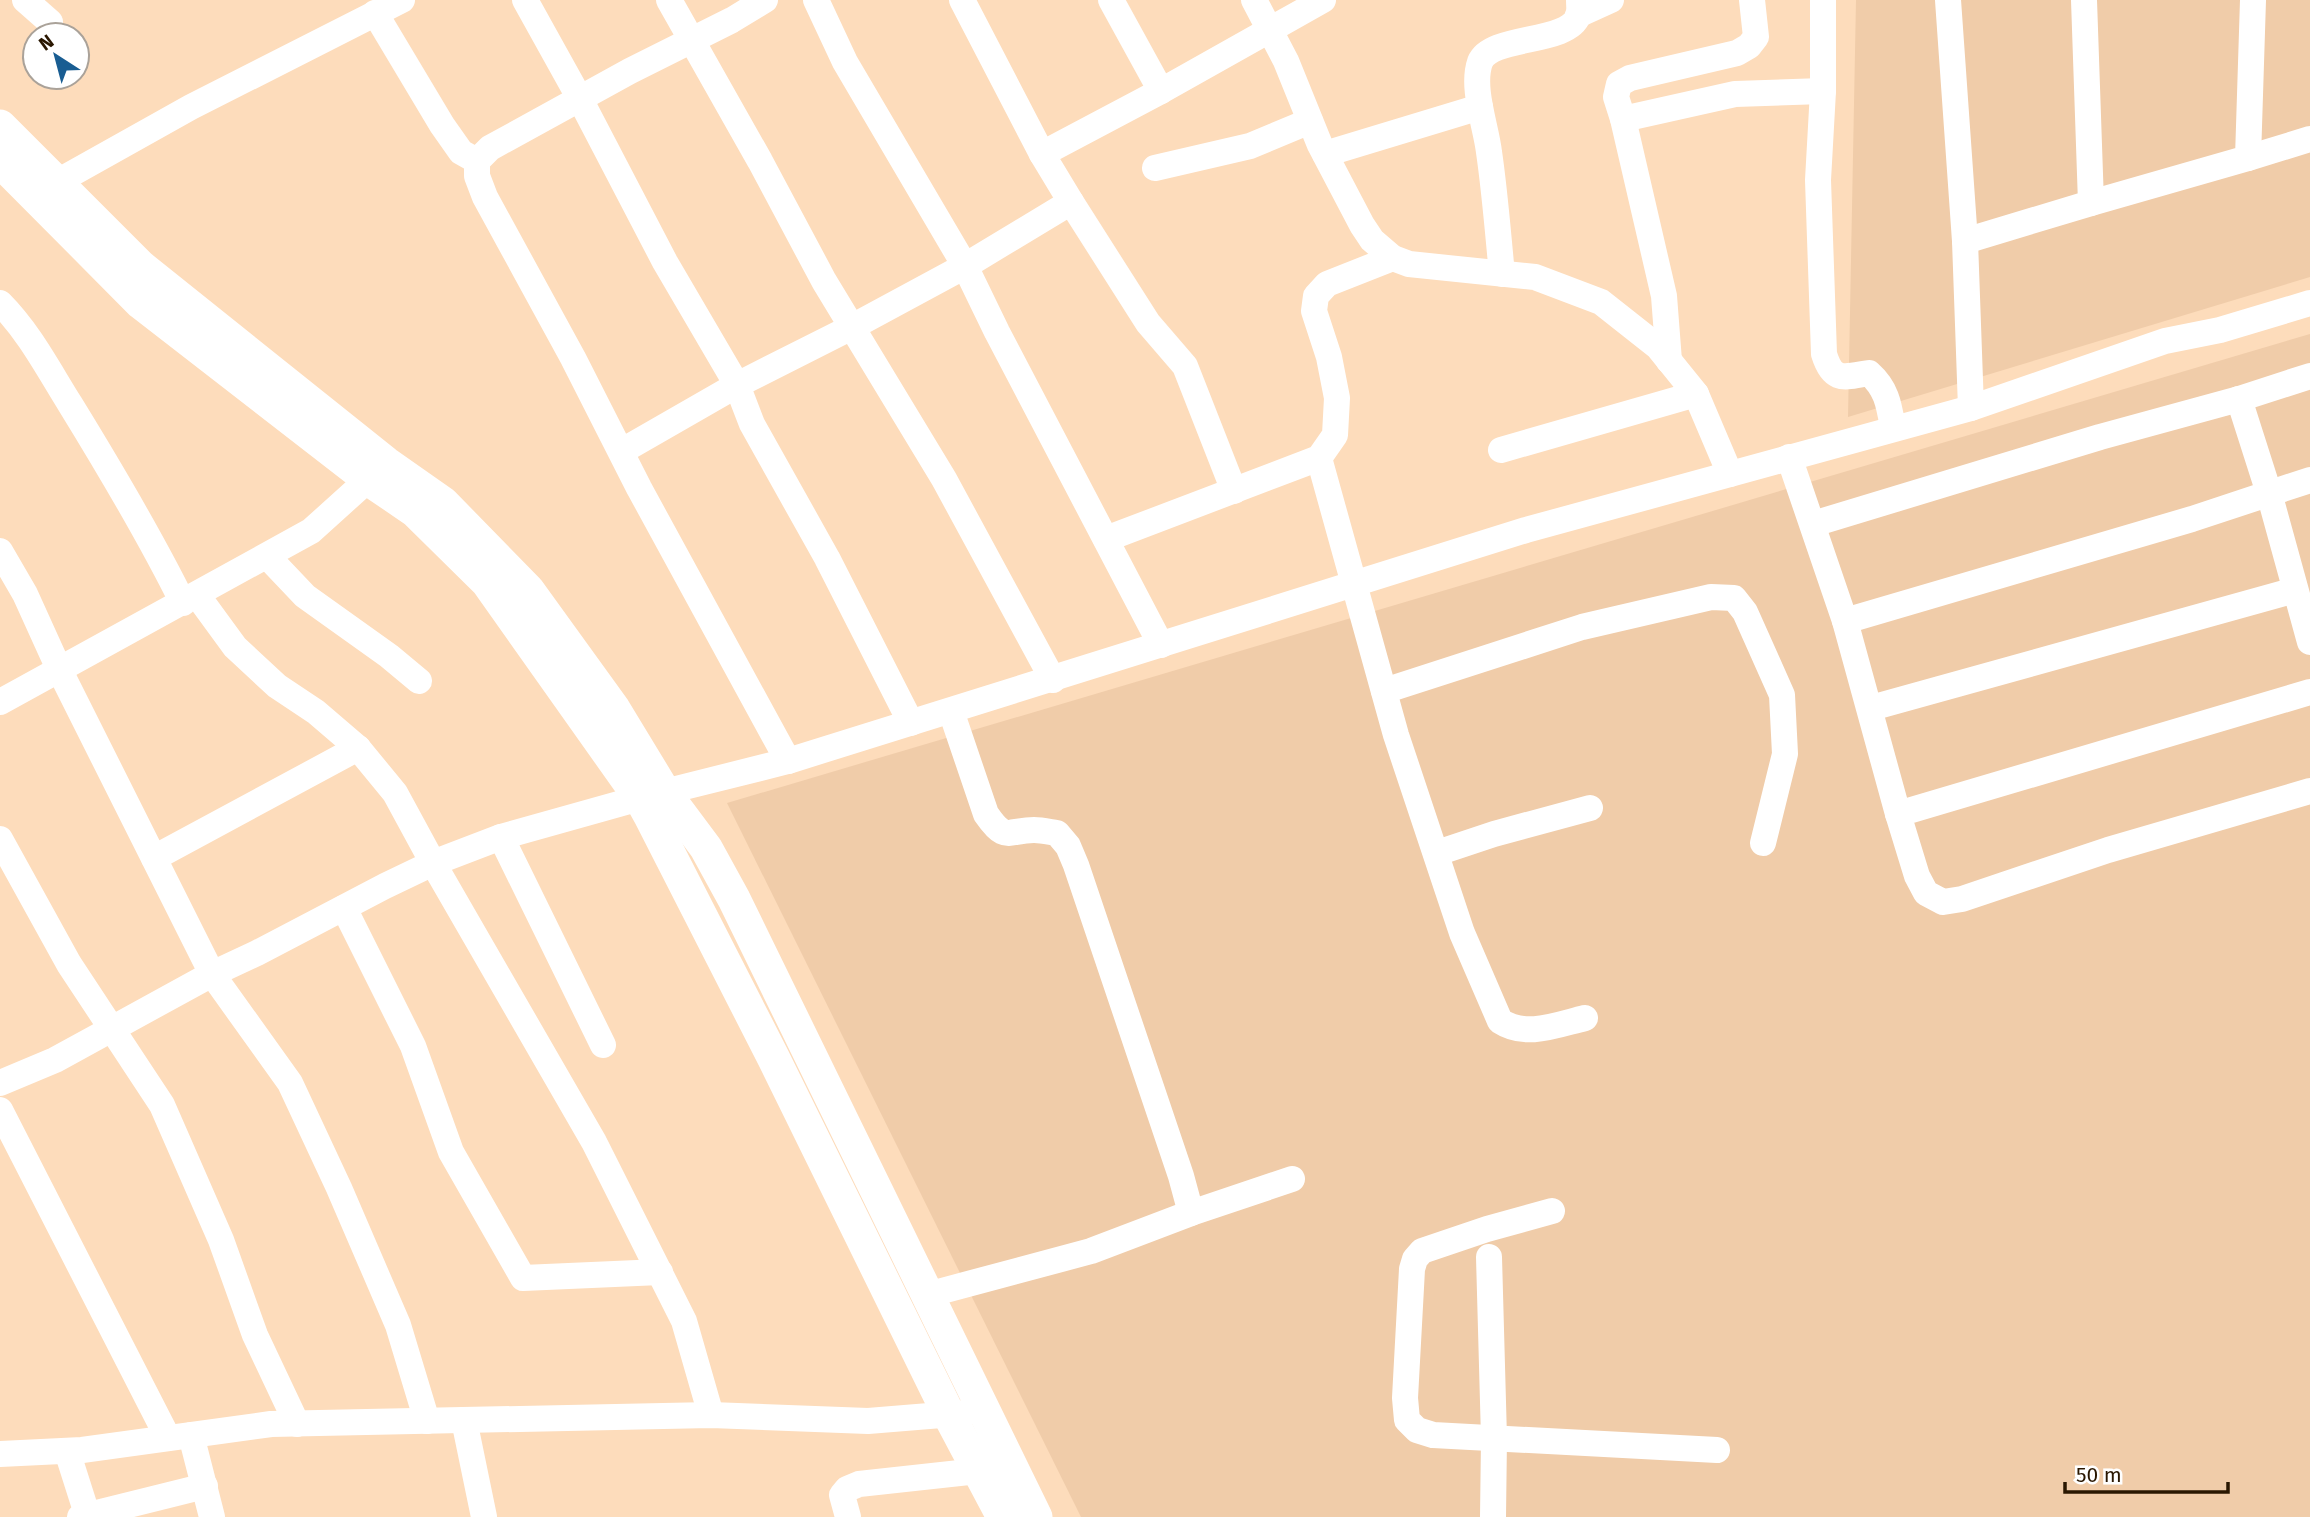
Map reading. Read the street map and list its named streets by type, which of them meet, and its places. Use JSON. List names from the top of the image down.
{
  "scale_bar": "50 m",
  "north": "top left"
}
